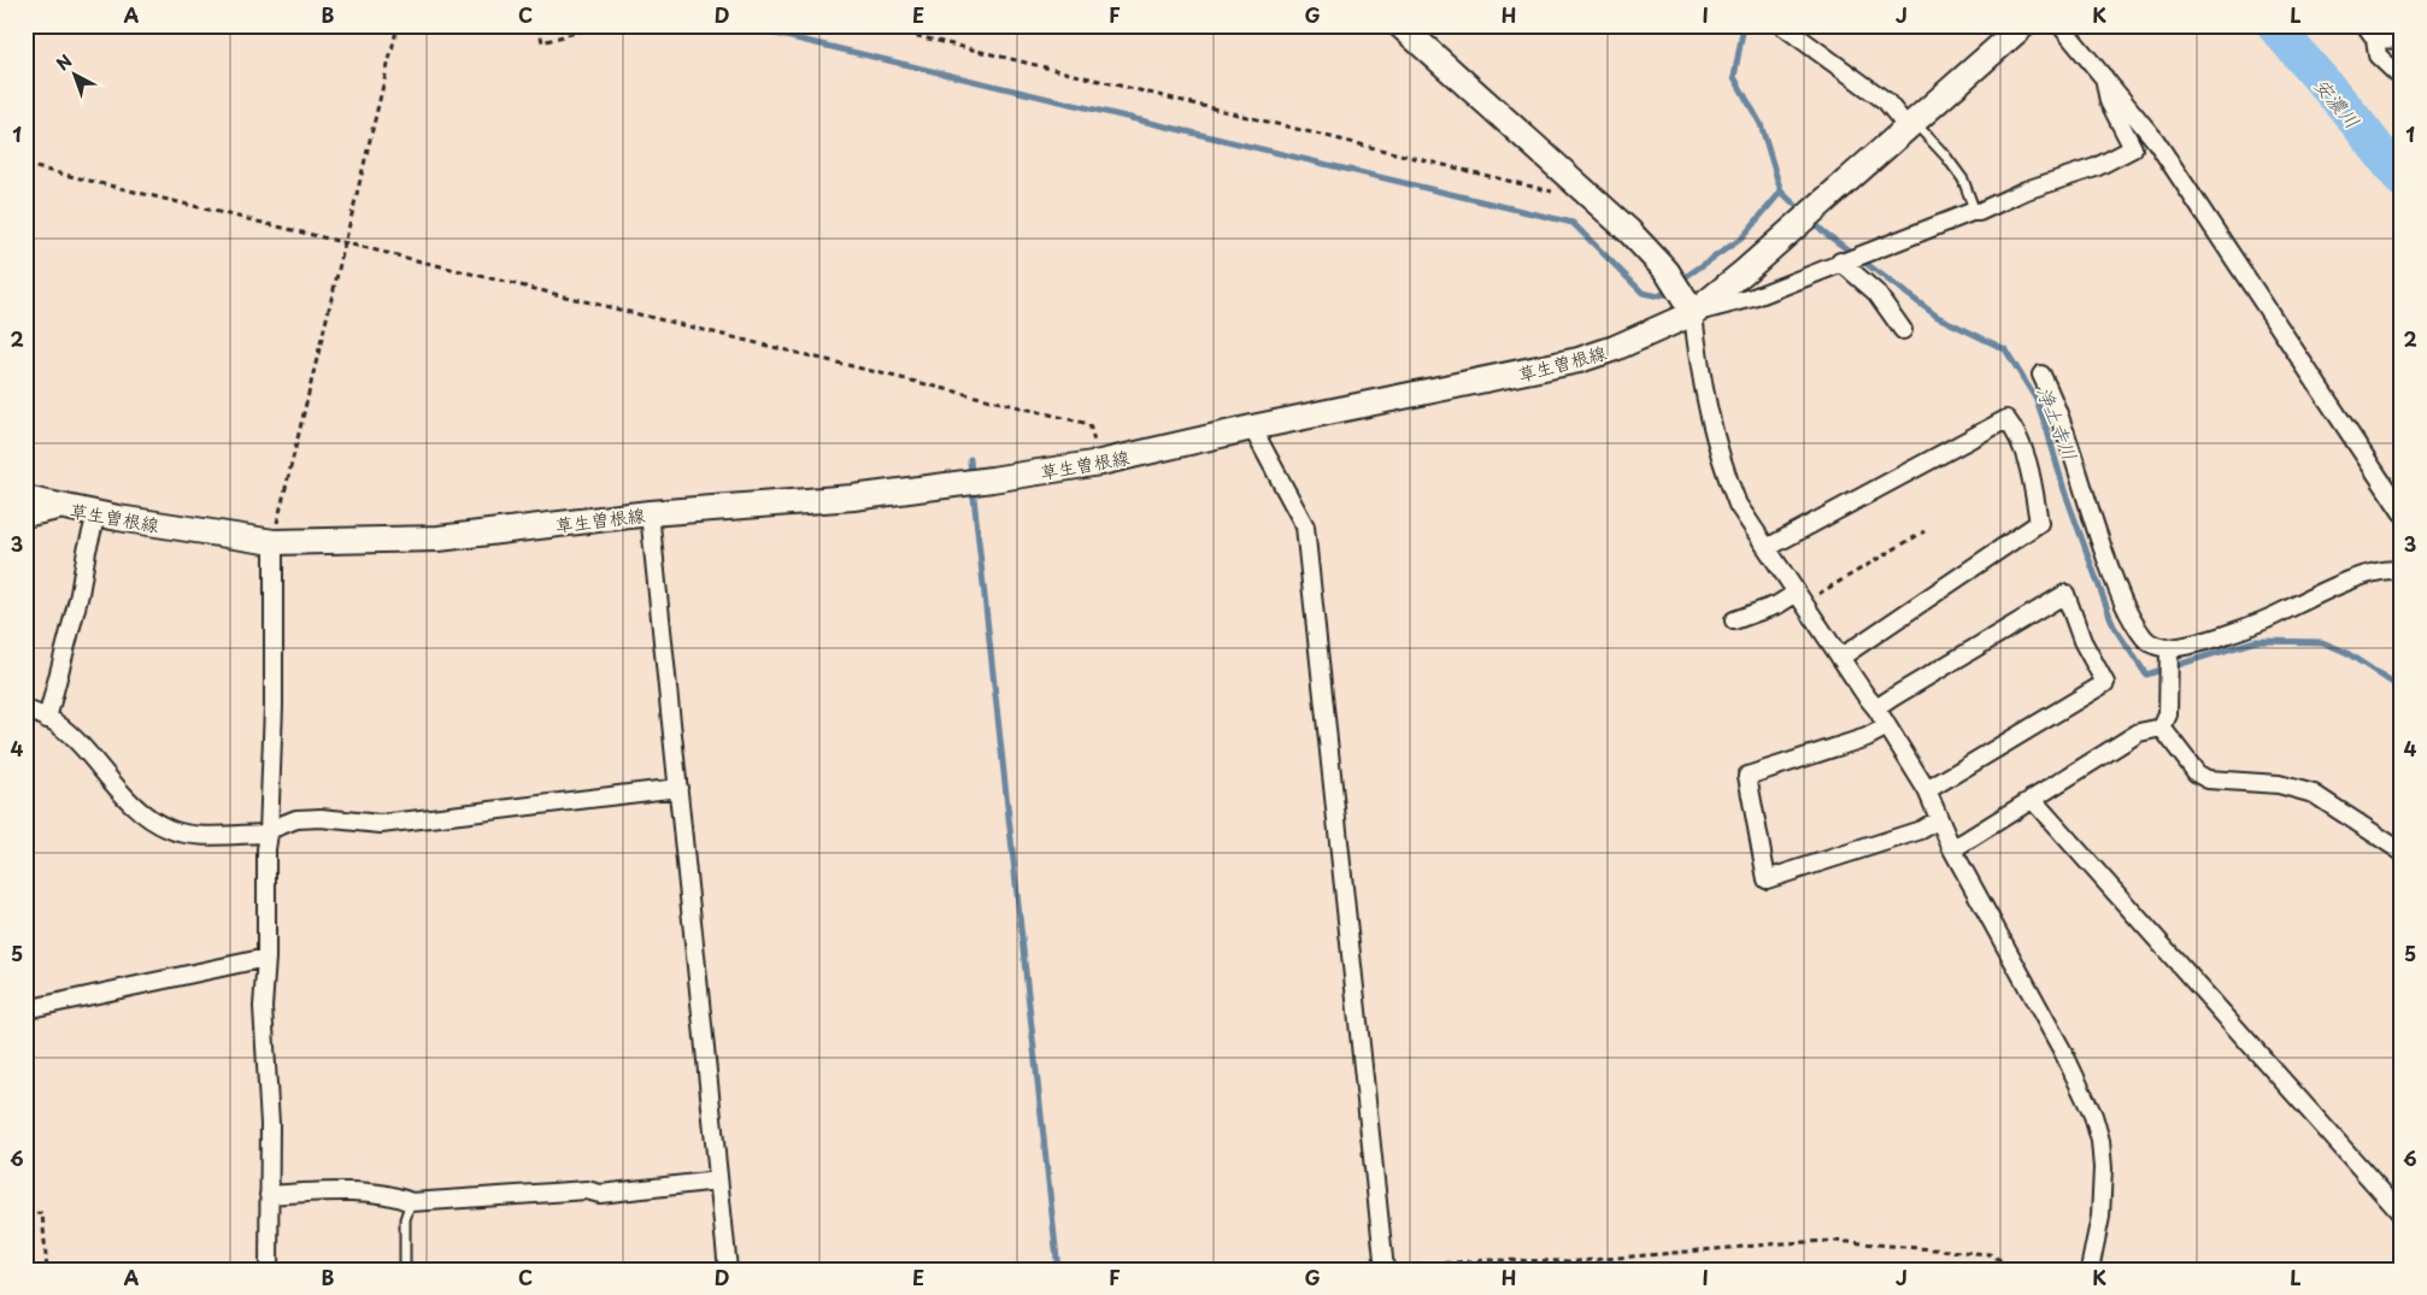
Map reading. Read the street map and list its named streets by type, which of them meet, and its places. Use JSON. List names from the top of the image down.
{
  "streets": {
    "main road": ["草生曽根線"]
  },
  "water": ["安濃川", "浄土寺川"],
  "north": "top left",
  "grid": {
    "columns": [
      "A",
      "B",
      "C",
      "D",
      "E",
      "F",
      "G",
      "H",
      "I",
      "J",
      "K",
      "L"
    ],
    "rows": [
      "1",
      "2",
      "3",
      "4",
      "5",
      "6"
    ]
  }
}
